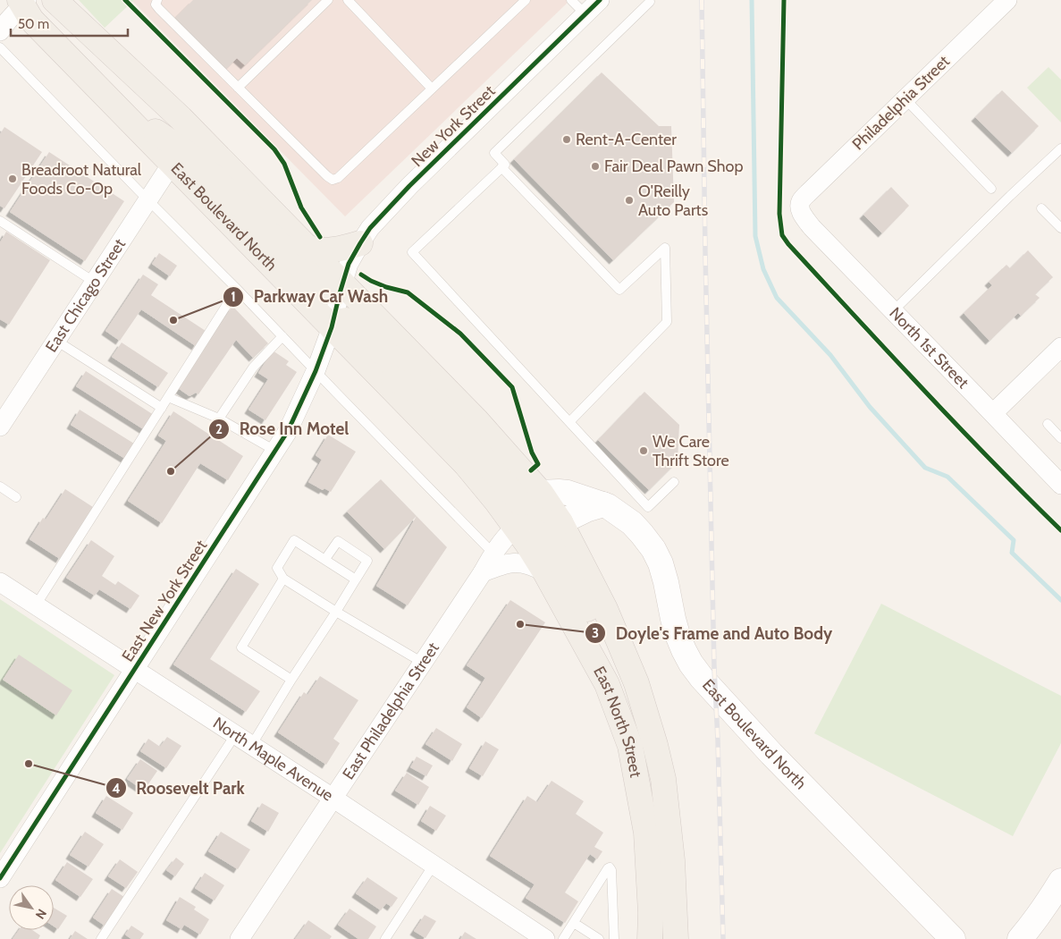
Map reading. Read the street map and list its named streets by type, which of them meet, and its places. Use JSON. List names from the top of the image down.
{
  "streets": {
    "main road": ["East Boulevard North", "East North Street"],
    "street": [
      "Philadelphia Street",
      "New York Street",
      "East Chicago Street",
      "North 1st Street",
      "East New York Street",
      "East Philadelphia Street",
      "North Maple Avenue"
    ]
  },
  "crossings": [
    ["Philadelphia Street", "North 1st Street"],
    ["New York Street", "East Boulevard North"],
    ["New York Street", "East New York Street"],
    ["East Boulevard North", "East Chicago Street"],
    ["East Boulevard North", "East New York Street"],
    ["East Boulevard North", "East Philadelphia Street"],
    ["East Boulevard North", "East North Street"],
    ["East New York Street", "North Maple Avenue"],
    ["East Philadelphia Street", "East North Street"],
    ["East Philadelphia Street", "North Maple Avenue"]
  ],
  "places": [
    "Rent-A-Center",
    "Fair Deal Pawn Shop",
    "Breadroot Natural Foods Co-Op",
    "O'Reilly Auto Parts",
    "Parkway Car Wash",
    "We Care Thrift Store",
    "Rose Inn Motel",
    "Doyle's Frame and Auto Body",
    "Roosevelt Park"
  ],
  "scale_bar": "50 m",
  "north": "bottom right"
}
